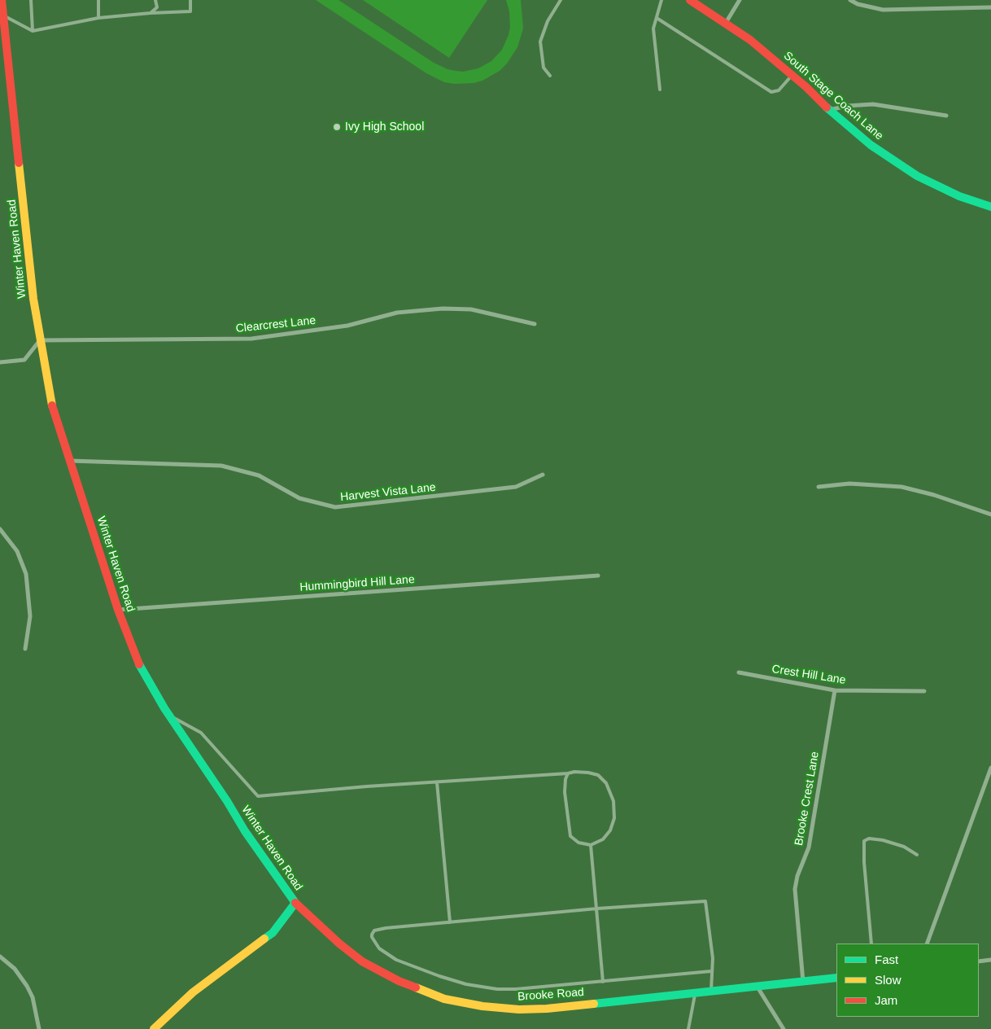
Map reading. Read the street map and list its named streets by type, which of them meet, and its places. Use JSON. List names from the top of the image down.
{
  "streets": {
    "street": [
      "South Stage Coach Lane",
      "Winter Haven Road",
      "Clearcrest Lane",
      "Harvest Vista Lane",
      "Hummingbird Hill Lane",
      "Crest Hill Lane",
      "Brooke Crest Lane",
      "Brooke Road"
    ]
  },
  "crossings": [
    ["Winter Haven Road", "Clearcrest Lane"],
    ["Winter Haven Road", "Harvest Vista Lane"],
    ["Winter Haven Road", "Hummingbird Hill Lane"],
    ["Winter Haven Road", "Brooke Road"],
    ["Crest Hill Lane", "Brooke Crest Lane"],
    ["Brooke Crest Lane", "Brooke Road"]
  ],
  "places": ["Ivy High School"],
  "legend": ["Fast", "Slow", "Jam"]
}
